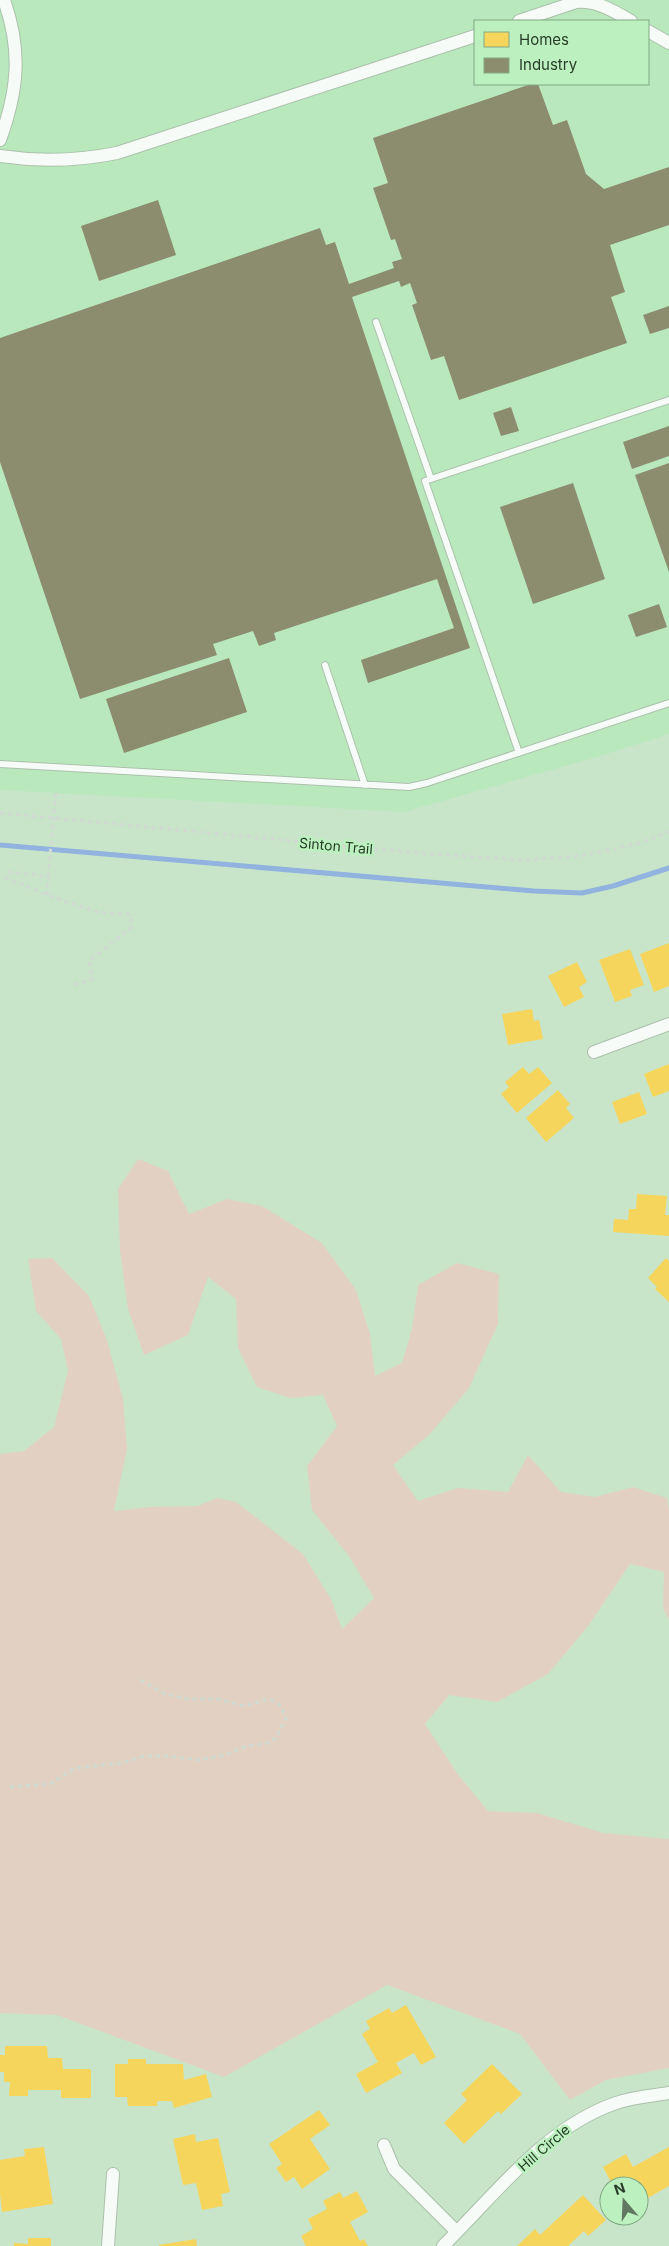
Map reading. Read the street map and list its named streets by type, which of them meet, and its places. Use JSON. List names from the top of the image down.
{
  "streets": {
    "street": ["Hill Circle"],
    "path": ["Sinton Trail"]
  },
  "legend": ["Homes", "Industry"],
  "north": "top"
}
